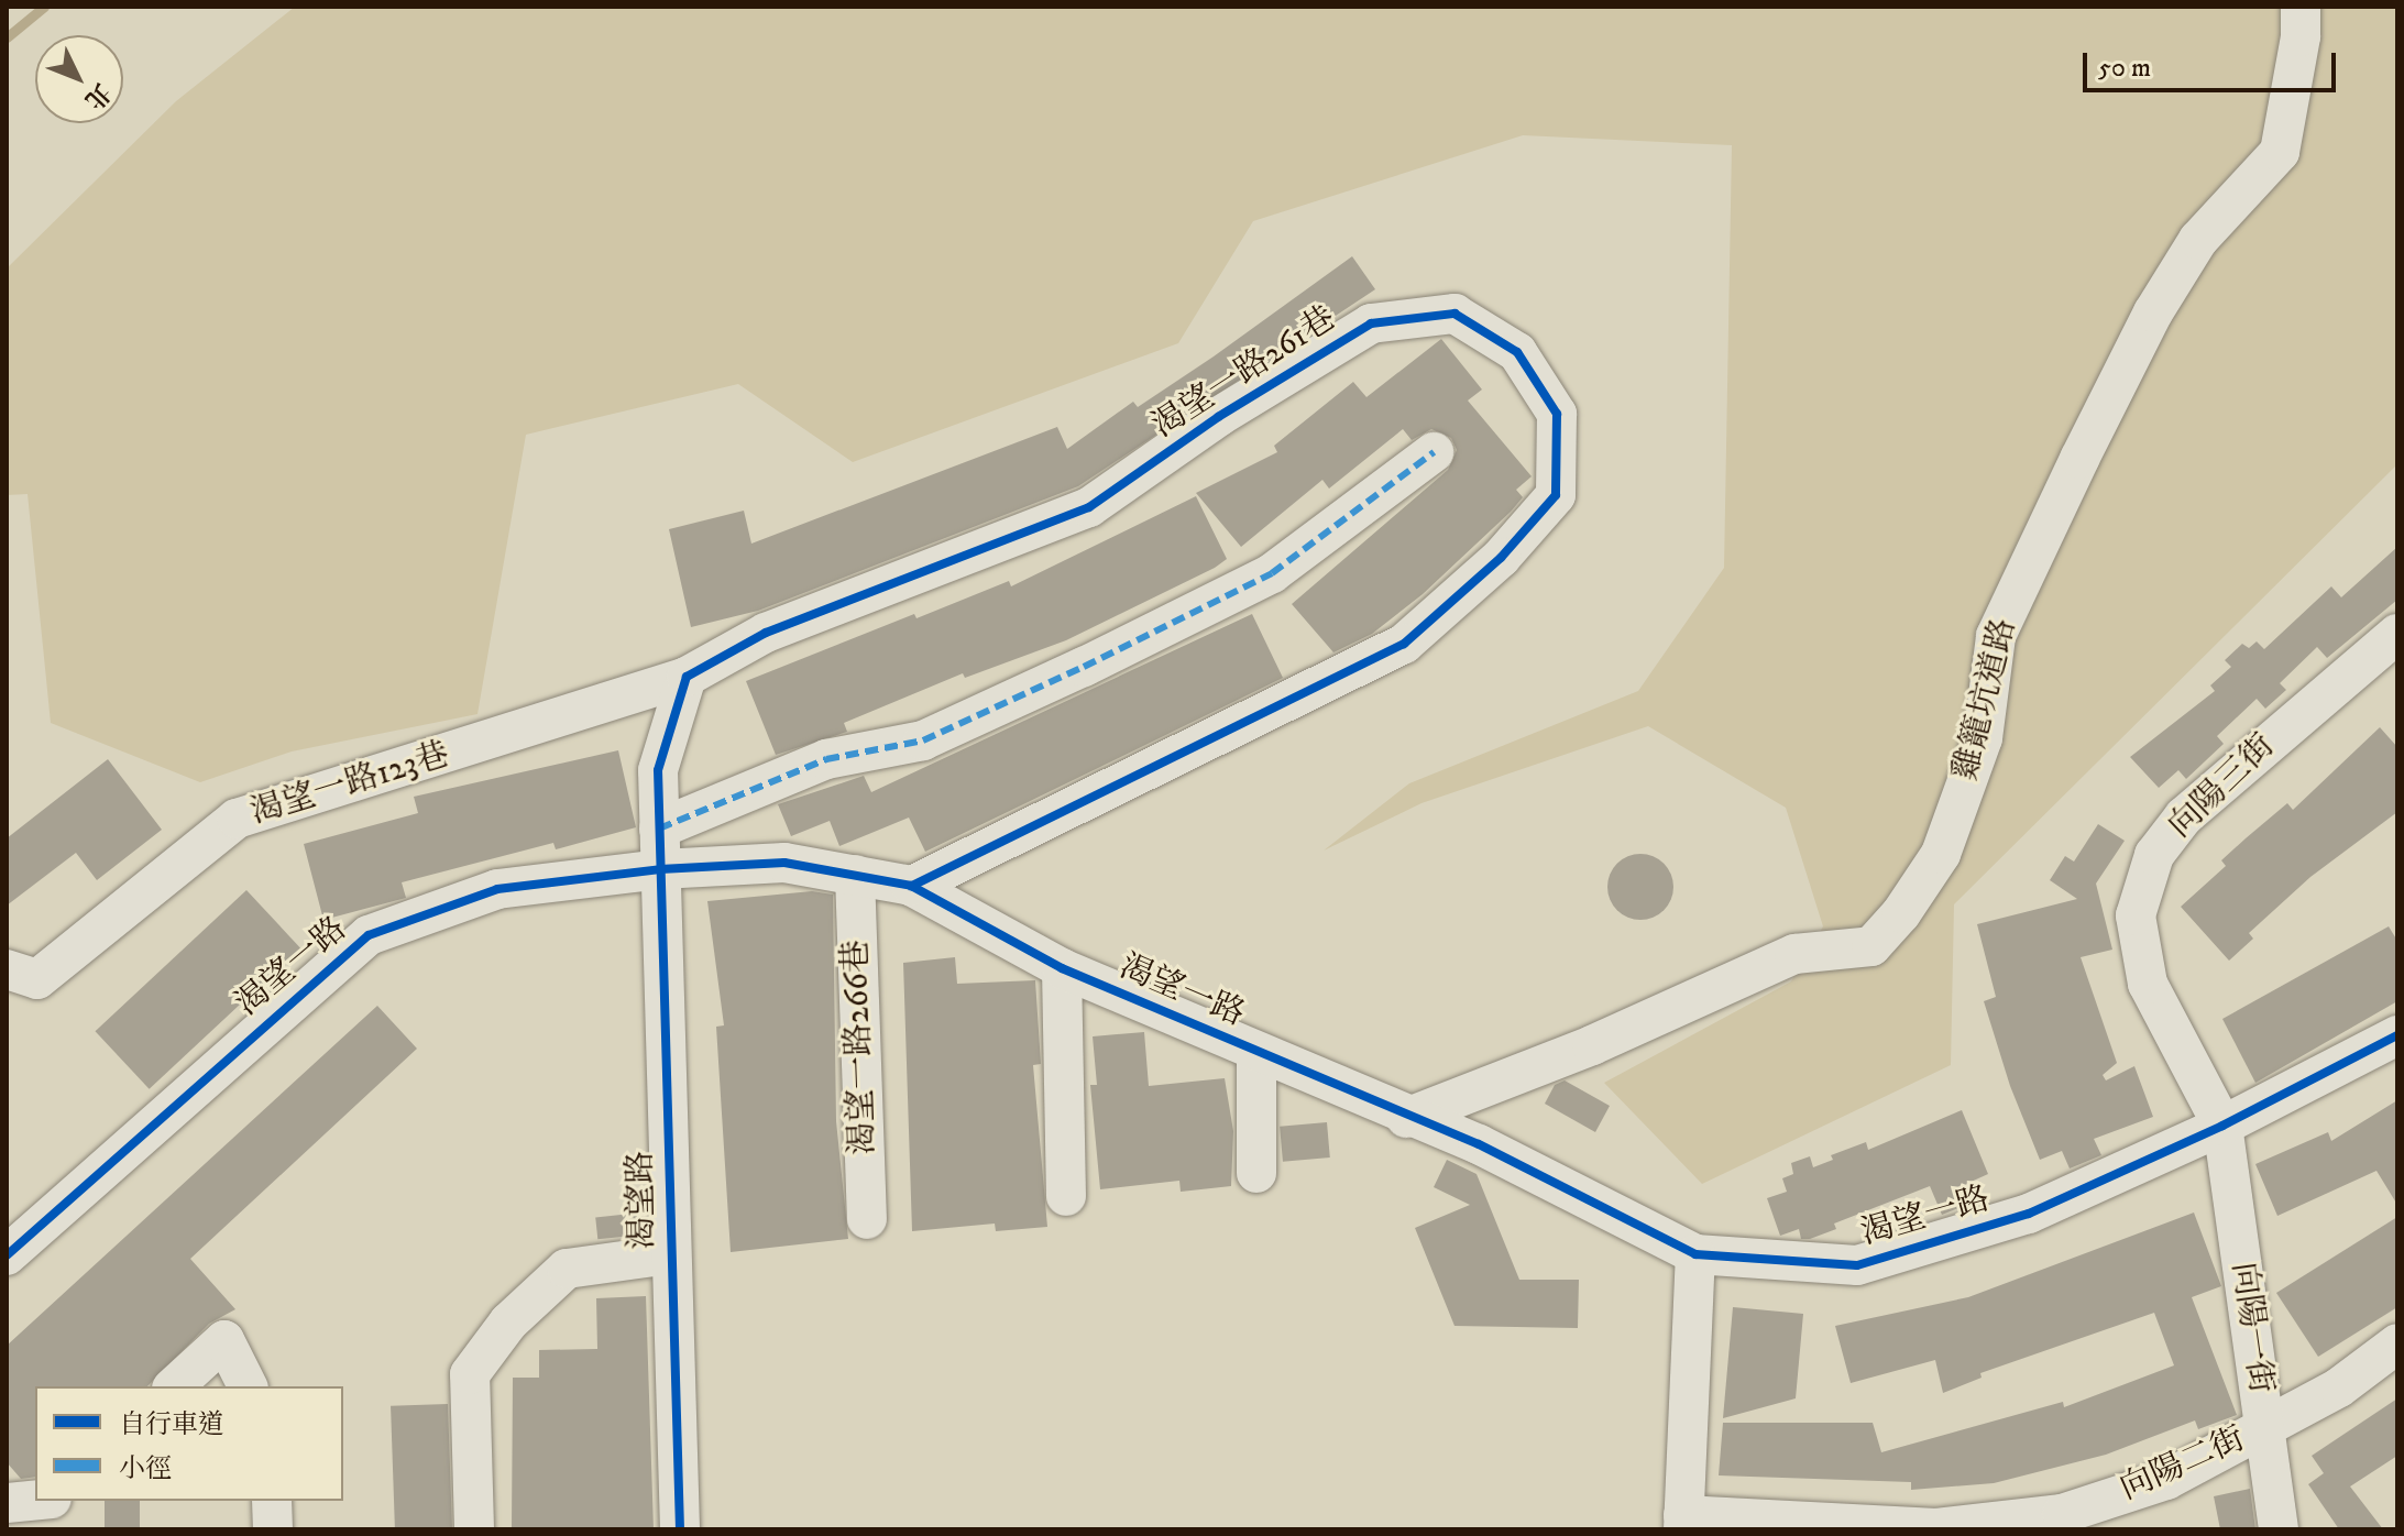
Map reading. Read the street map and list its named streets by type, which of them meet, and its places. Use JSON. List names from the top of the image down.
{
  "streets": {
    "street": [
      "渴望一路261巷",
      "雞籠坑道路",
      "渴望一路123巷",
      "向陽三街",
      "渴望一路",
      "渴望一路266巷",
      "渴望路",
      "向陽一街",
      "向陽二街"
    ]
  },
  "crossings": [
    ["渴望一路261巷", "渴望一路123巷"],
    ["渴望一路261巷", "渴望一路"],
    ["雞籠坑道路", "渴望一路"],
    ["向陽三街", "渴望一路"],
    ["向陽三街", "向陽一街"],
    ["渴望一路", "渴望一路266巷"],
    ["渴望一路", "渴望路"],
    ["渴望一路", "向陽一街"],
    ["向陽一街", "向陽二街"]
  ],
  "legend": ["自行車道", "小徑"],
  "scale_bar": "50 m",
  "north": "bottom right"
}
